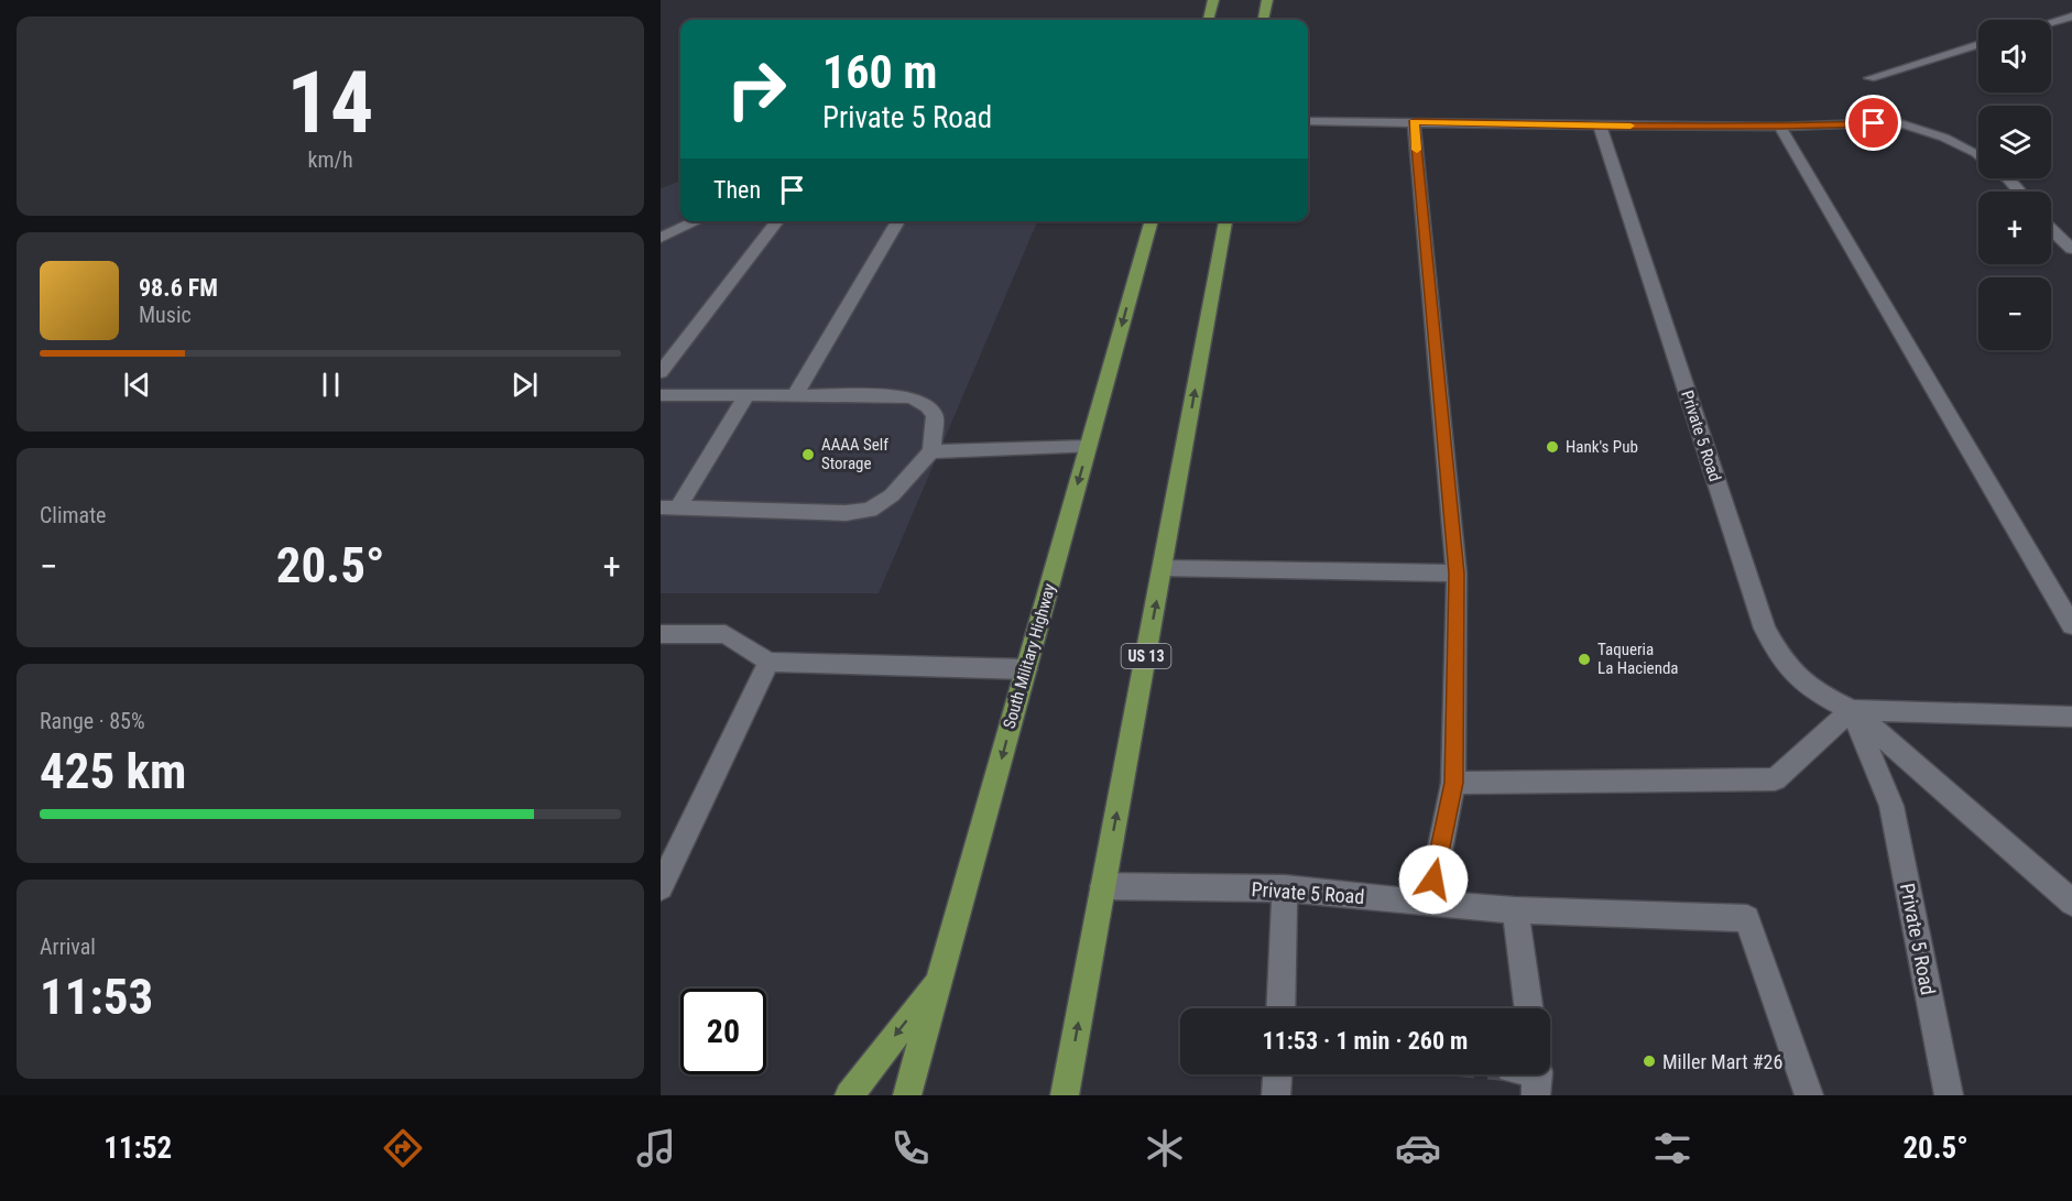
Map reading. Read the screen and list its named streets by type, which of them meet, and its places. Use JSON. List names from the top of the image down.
{
  "streets": {
    "main road": ["South Military Highway", "US 13"],
    "street": ["Private 5 Road"]
  },
  "crossings": [
    ["Private 5 Road", "US 13"]
  ],
  "places": [
    "Hank's Pub",
    "AAAA Self Storage",
    "Taqueria La Hacienda",
    "Miller Mart #26"
  ],
  "page": {
    "tile": [
      ["14", "km/h"],
      "Climate",
      ["Range · 85%", "425 km"],
      ["Arrival", "11:53"]
    ],
    "map_buttons": ["+", "−"],
    "turn": ["160 m", "Private 5 Road"],
    "then": "Then",
    "song": ["98.6 FM", "Music"],
    "heat": ["−", "20.5°", "+"],
    "limit": "20",
    "trip": "11:53 · 1 min · 260 m",
    "tabs": ["11:52", "20.5°"]
  }
}
